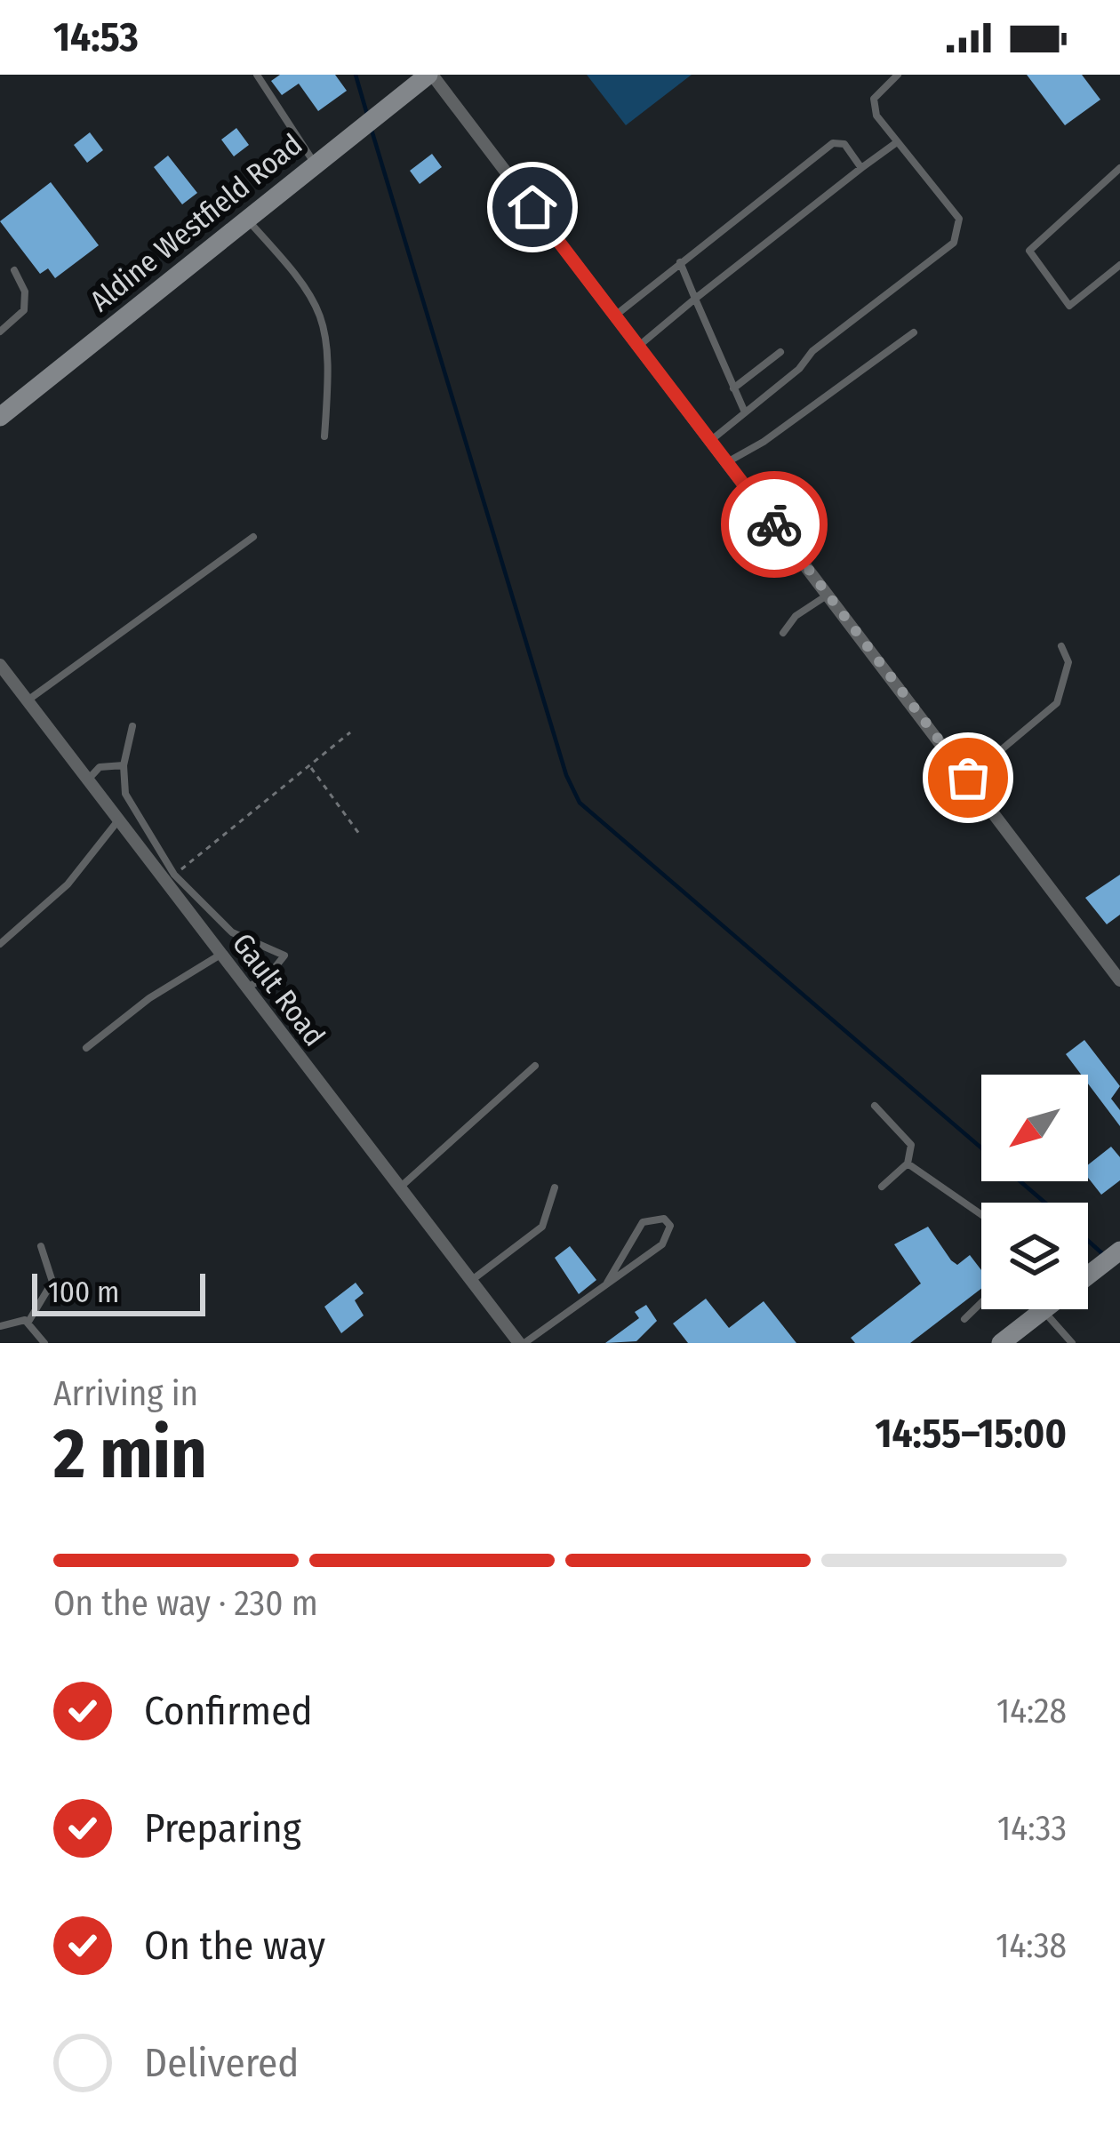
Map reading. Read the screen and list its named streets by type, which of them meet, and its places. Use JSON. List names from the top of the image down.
{
  "streets": {
    "main road": ["Aldine Westfield Road"],
    "street": ["Gault Road"]
  },
  "scale_bar": "100 m",
  "north": "bottom left",
  "page": {
    "status": "14:53",
    "scale": "100 m",
    "heading": ["2 min", "Arriving in", "14:55–15:00"],
    "bar": "On the way · 230 m",
    "list": [
      ["Confirmed", "14:28"],
      ["Preparing", "14:33"],
      ["On the way", "14:38"],
      "Delivered"
    ]
  }
}
